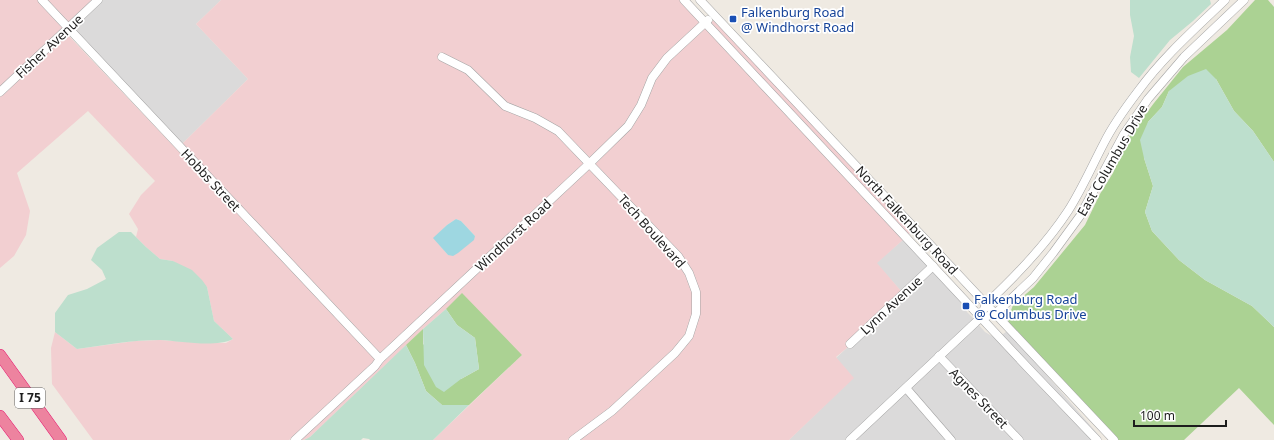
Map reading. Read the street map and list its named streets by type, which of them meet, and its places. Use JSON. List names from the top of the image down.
{
  "streets": {
    "highway": ["I 75"],
    "street": [
      "Fisher Avenue",
      "East Columbus Drive",
      "Hobbs Street",
      "North Falkenburg Road",
      "Tech Boulevard",
      "Windhorst Road",
      "Lynn Avenue",
      "Agnes Street"
    ]
  },
  "crossings": [
    ["Fisher Avenue", "Hobbs Street"],
    ["East Columbus Drive", "North Falkenburg Road"],
    ["East Columbus Drive", "Agnes Street"],
    ["Hobbs Street", "Windhorst Road"],
    ["North Falkenburg Road", "Windhorst Road"],
    ["North Falkenburg Road", "Lynn Avenue"],
    ["Tech Boulevard", "Windhorst Road"]
  ],
  "places": {
    "transit": ["Falkenburg Road @ Windhorst Road", "Falkenburg Road @ Columbus Drive"]
  },
  "scale_bar": "100 m"
}
